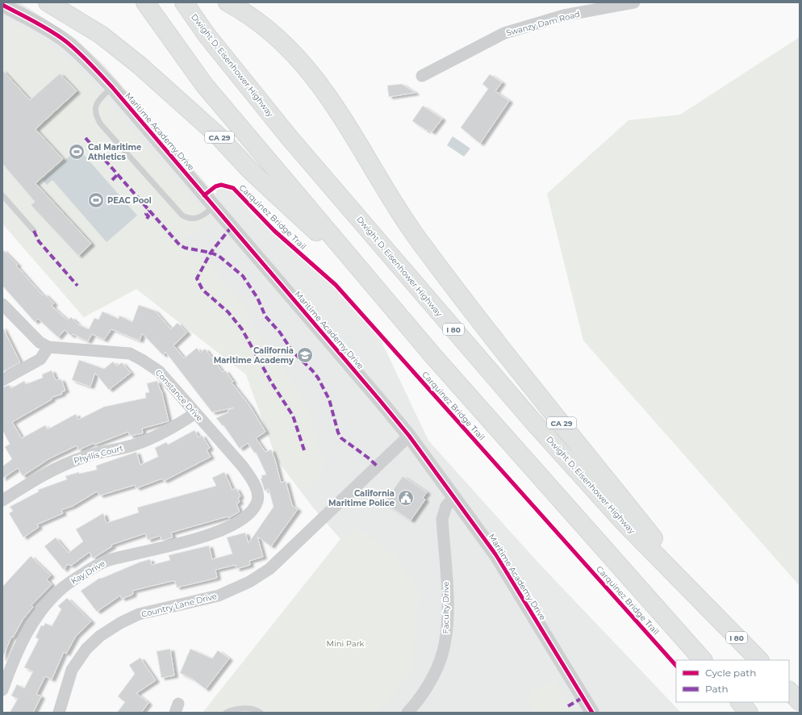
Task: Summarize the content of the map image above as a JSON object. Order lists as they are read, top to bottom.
{
  "streets": {
    "highway": ["Dwight D. Eisenhower Highway", "CA 29", "I 80"],
    "street": [
      "Swanzy Dam Road",
      "Maritime Academy Drive",
      "Constance Drive",
      "Phyllis Court",
      "Kay Drive",
      "Country Lane Drive",
      "Faculty Drive"
    ],
    "cycle path": ["Carquinez Bridge Trail"]
  },
  "crossings": [
    ["Dwight D. Eisenhower Highway", "CA 29"],
    ["Maritime Academy Drive", "Country Lane Drive"],
    ["Maritime Academy Drive", "Faculty Drive"],
    ["Constance Drive", "Phyllis Court"],
    ["Constance Drive", "Kay Drive"]
  ],
  "parks": ["Mini Park"],
  "places": {
    "sports": ["Cal Maritime Athletics", "PEAC Pool"],
    "school or university": ["California Maritime Academy"],
    "public building": ["California Maritime Police"]
  },
  "legend": ["Cycle path", "Path"]
}
